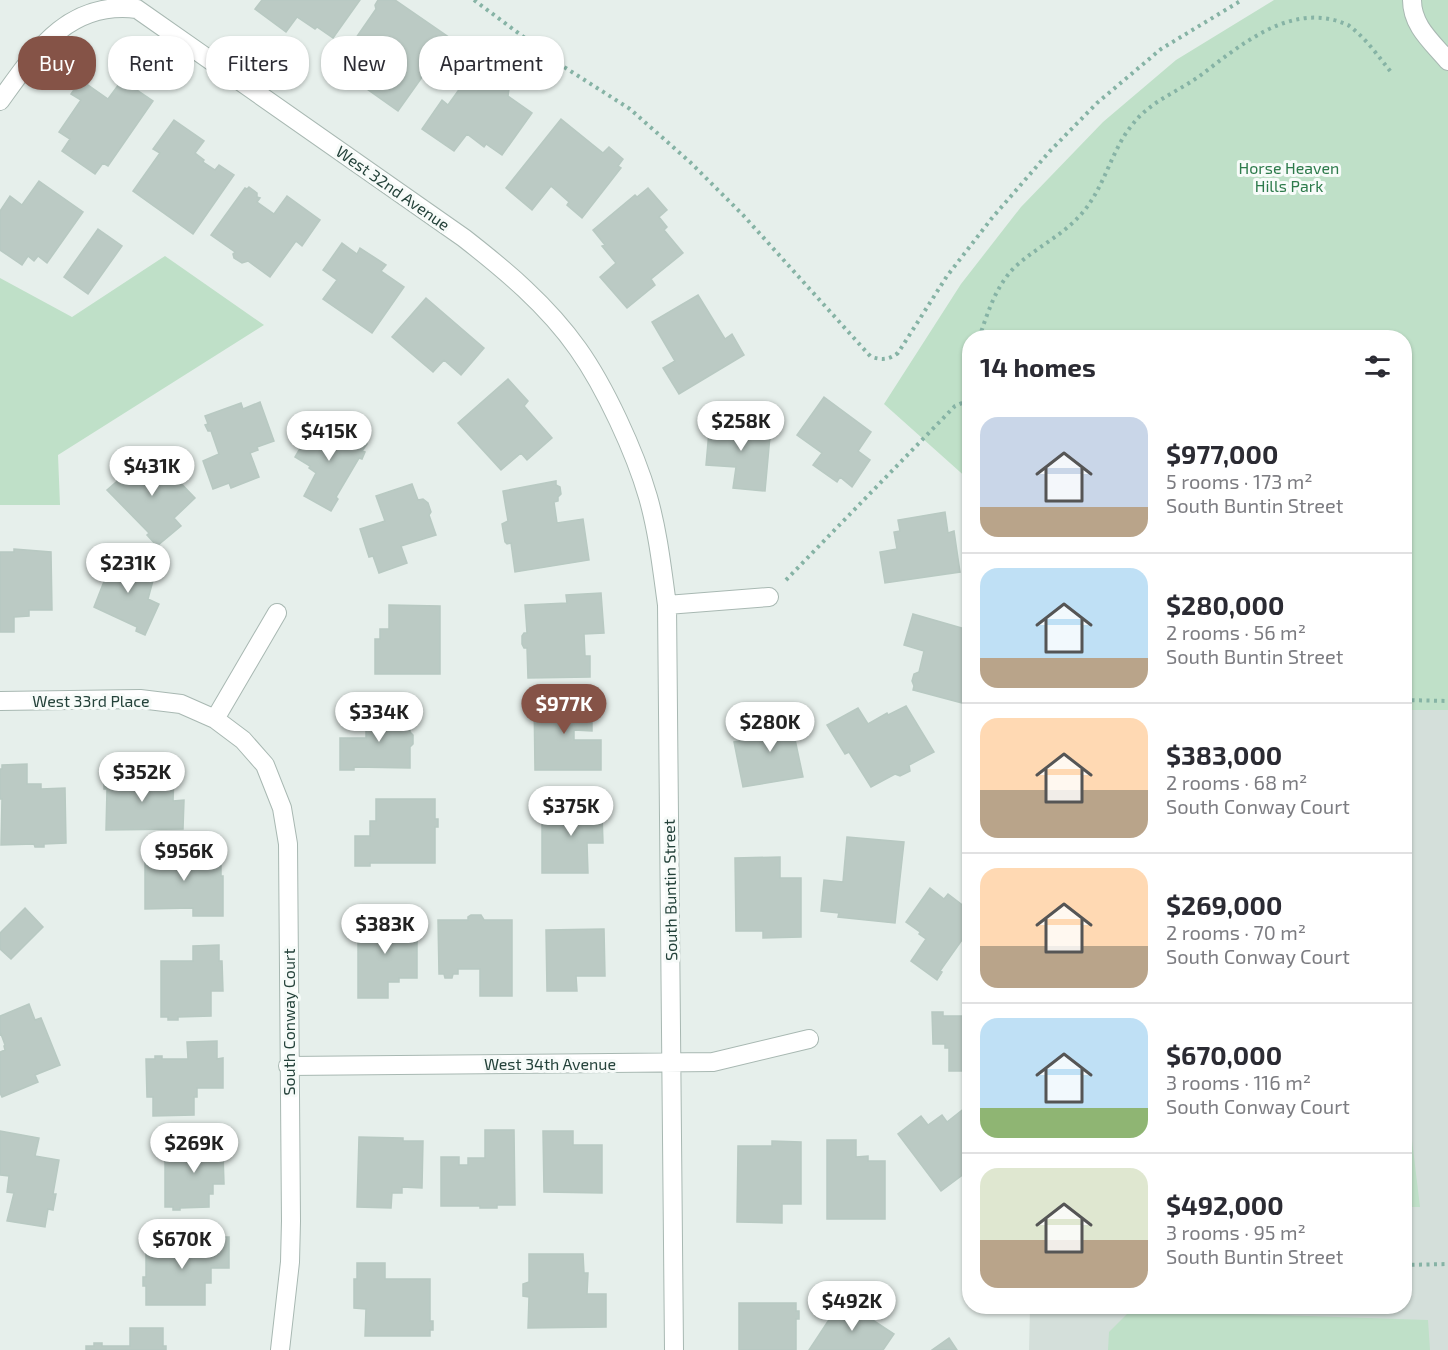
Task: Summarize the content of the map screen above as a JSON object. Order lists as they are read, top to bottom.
{
  "streets": {
    "street": [
      "West 32nd Avenue",
      "West 33rd Place",
      "South Buntin Street",
      "South Conway Court",
      "West 34th Avenue"
    ]
  },
  "crossings": [
    ["West 32nd Avenue", "South Buntin Street"],
    ["West 33rd Place", "South Conway Court"],
    ["South Buntin Street", "West 34th Avenue"],
    ["South Conway Court", "West 34th Avenue"]
  ],
  "parks": ["Horse Heaven Hills Park"],
  "page": {
    "chip": [
      "Buy",
      "Rent",
      "Filters",
      "New",
      "Apartment"
    ],
    "heading": "14 homes",
    "price": [
      "$258K",
      "$415K",
      "$431K",
      "$231K",
      "$977K",
      "$334K",
      "$280K",
      "$352K",
      "$375K",
      "$956K",
      "$383K",
      "$269K",
      "$670K",
      "$492K"
    ],
    "list": [
      {
        "name": "$977,000",
        "note": "5 rooms · 173 m² · South Buntin Street"
      },
      {
        "name": "$280,000",
        "note": "2 rooms · 56 m² · South Buntin Street"
      },
      {
        "name": "$383,000",
        "note": "2 rooms · 68 m² · South Conway Court"
      },
      {
        "name": "$269,000",
        "note": "2 rooms · 70 m² · South Conway Court"
      },
      {
        "name": "$670,000",
        "note": "3 rooms · 116 m² · South Conway Court"
      },
      {
        "name": "$492,000",
        "note": "3 rooms · 95 m² · South Buntin Street"
      }
    ]
  }
}
